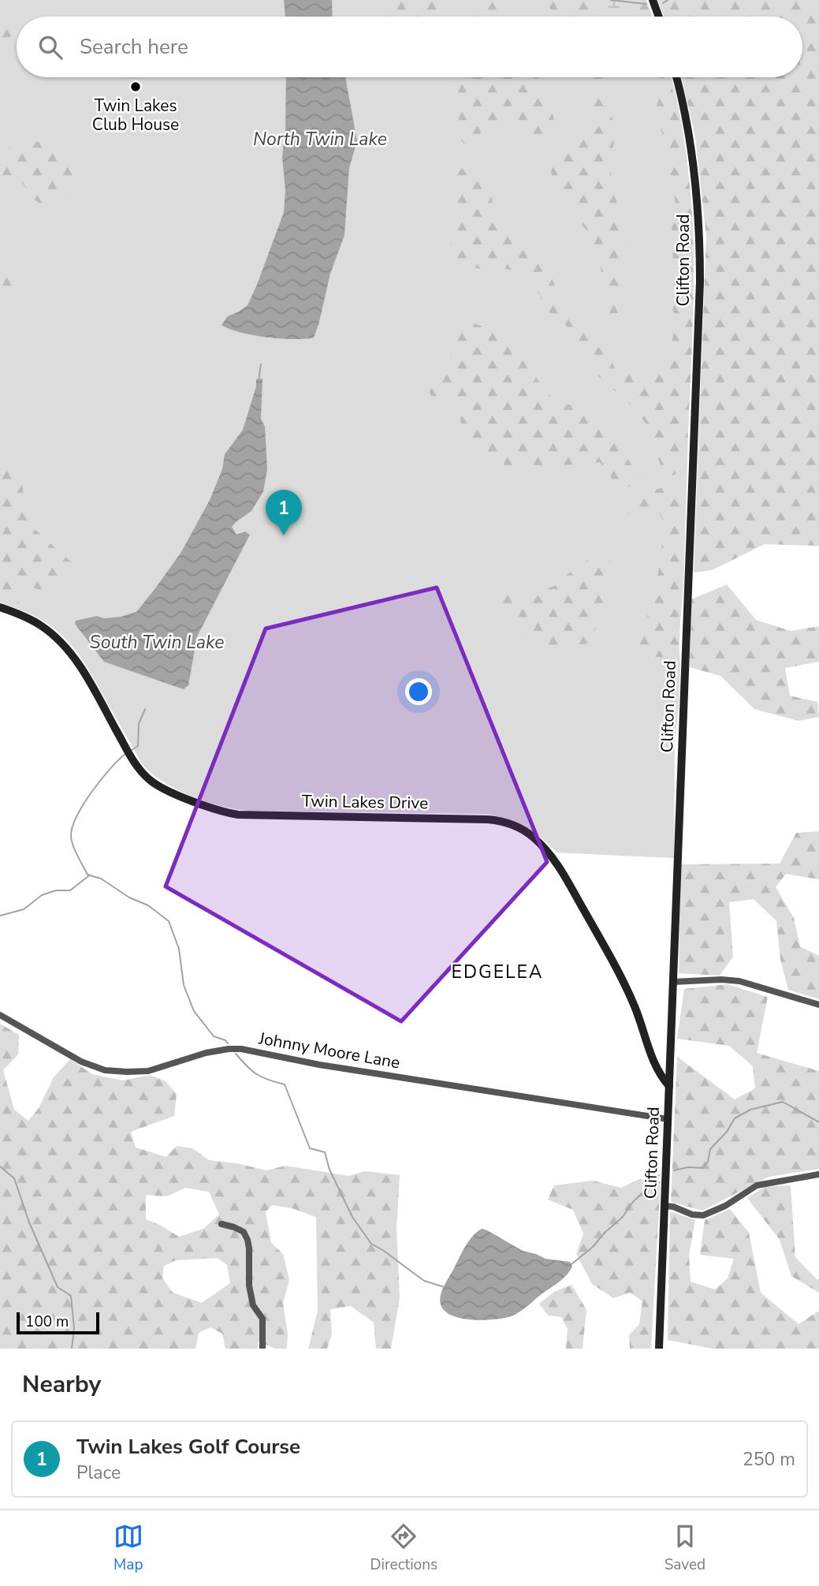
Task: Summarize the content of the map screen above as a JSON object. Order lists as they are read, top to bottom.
{
  "streets": {
    "main road": ["Clifton Road", "Twin Lakes Drive"],
    "street": ["Johnny Moore Lane"]
  },
  "crossings": [
    ["Clifton Road", "Twin Lakes Drive"],
    ["Clifton Road", "Johnny Moore Lane"]
  ],
  "districts": ["EDGELEA"],
  "water": ["North Twin Lake", "South Twin Lake"],
  "places": ["Twin Lakes Club House"],
  "scale_bar": "100 m",
  "page": {
    "search": "Search here",
    "pins": "1",
    "scale": "100 m",
    "heading": "Nearby",
    "list": [
      {
        "mark": "1",
        "name": "Twin Lakes Golf Course",
        "note": "Place",
        "value": "250 m"
      }
    ],
    "nav": ["Map", "Directions", "Saved"]
  }
}
